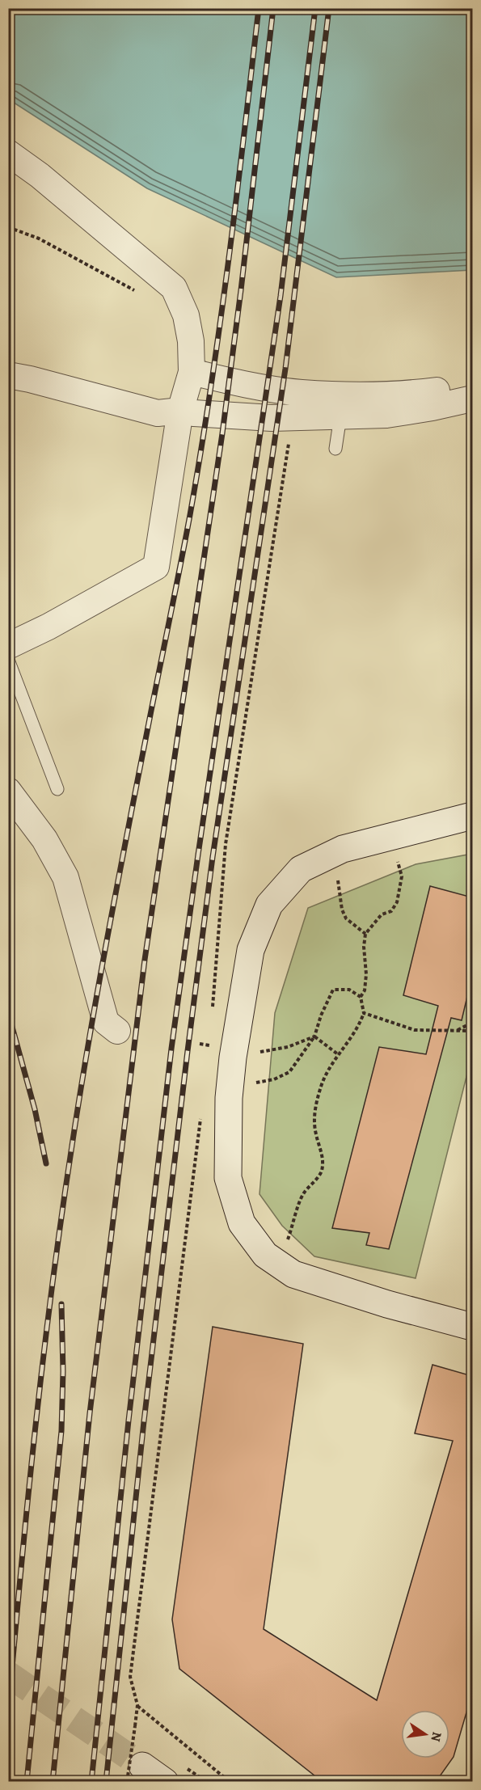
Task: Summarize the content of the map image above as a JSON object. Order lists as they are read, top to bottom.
{
  "north": "right"
}
